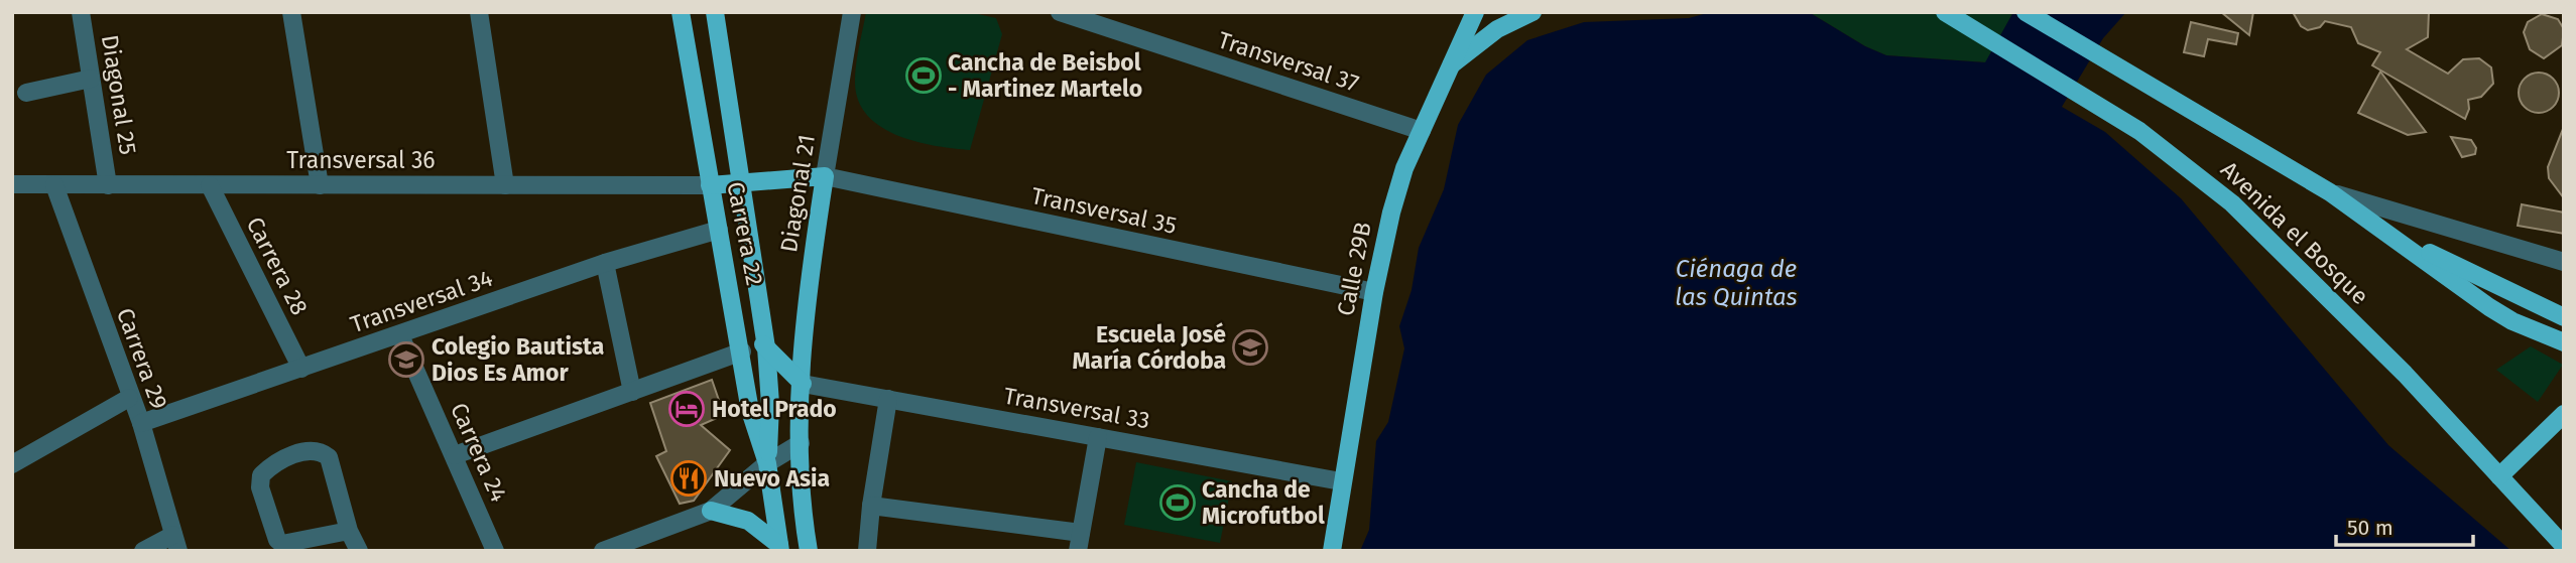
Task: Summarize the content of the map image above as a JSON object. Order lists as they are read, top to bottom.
{
  "streets": {
    "main road": [
      "Diagonal 21",
      "Avenida el Bosque",
      "Carrera 22",
      "Calle 29B"
    ],
    "street": [
      "Transversal 37",
      "Diagonal 25",
      "Transversal 36",
      "Transversal 35",
      "Carrera 28",
      "Transversal 34",
      "Carrera 29",
      "Transversal 33",
      "Carrera 24"
    ]
  },
  "crossings": [
    ["Transversal 37", "Calle 29B"],
    ["Diagonal 25", "Transversal 36"],
    ["Transversal 36", "Carrera 22"],
    ["Transversal 36", "Carrera 28"],
    ["Transversal 36", "Carrera 29"],
    ["Diagonal 21", "Transversal 35"],
    ["Diagonal 21", "Transversal 33"],
    ["Transversal 35", "Calle 29B"],
    ["Carrera 22", "Transversal 34"],
    ["Carrera 28", "Transversal 34"],
    ["Calle 29B", "Transversal 33"],
    ["Transversal 34", "Carrera 29"],
    ["Transversal 34", "Carrera 24"]
  ],
  "water": ["Ciénaga de las Quintas"],
  "places": {
    "sports": ["Cancha de Beisbol - Martinez Martelo", "Cancha de Microfutbol"],
    "school or university": ["Escuela José María Córdoba", "Colegio Bautista Dios Es Amor"],
    "hotel": ["Hotel Prado"],
    "restaurant": ["Nuevo Asia"]
  },
  "scale_bar": "50 m"
}
